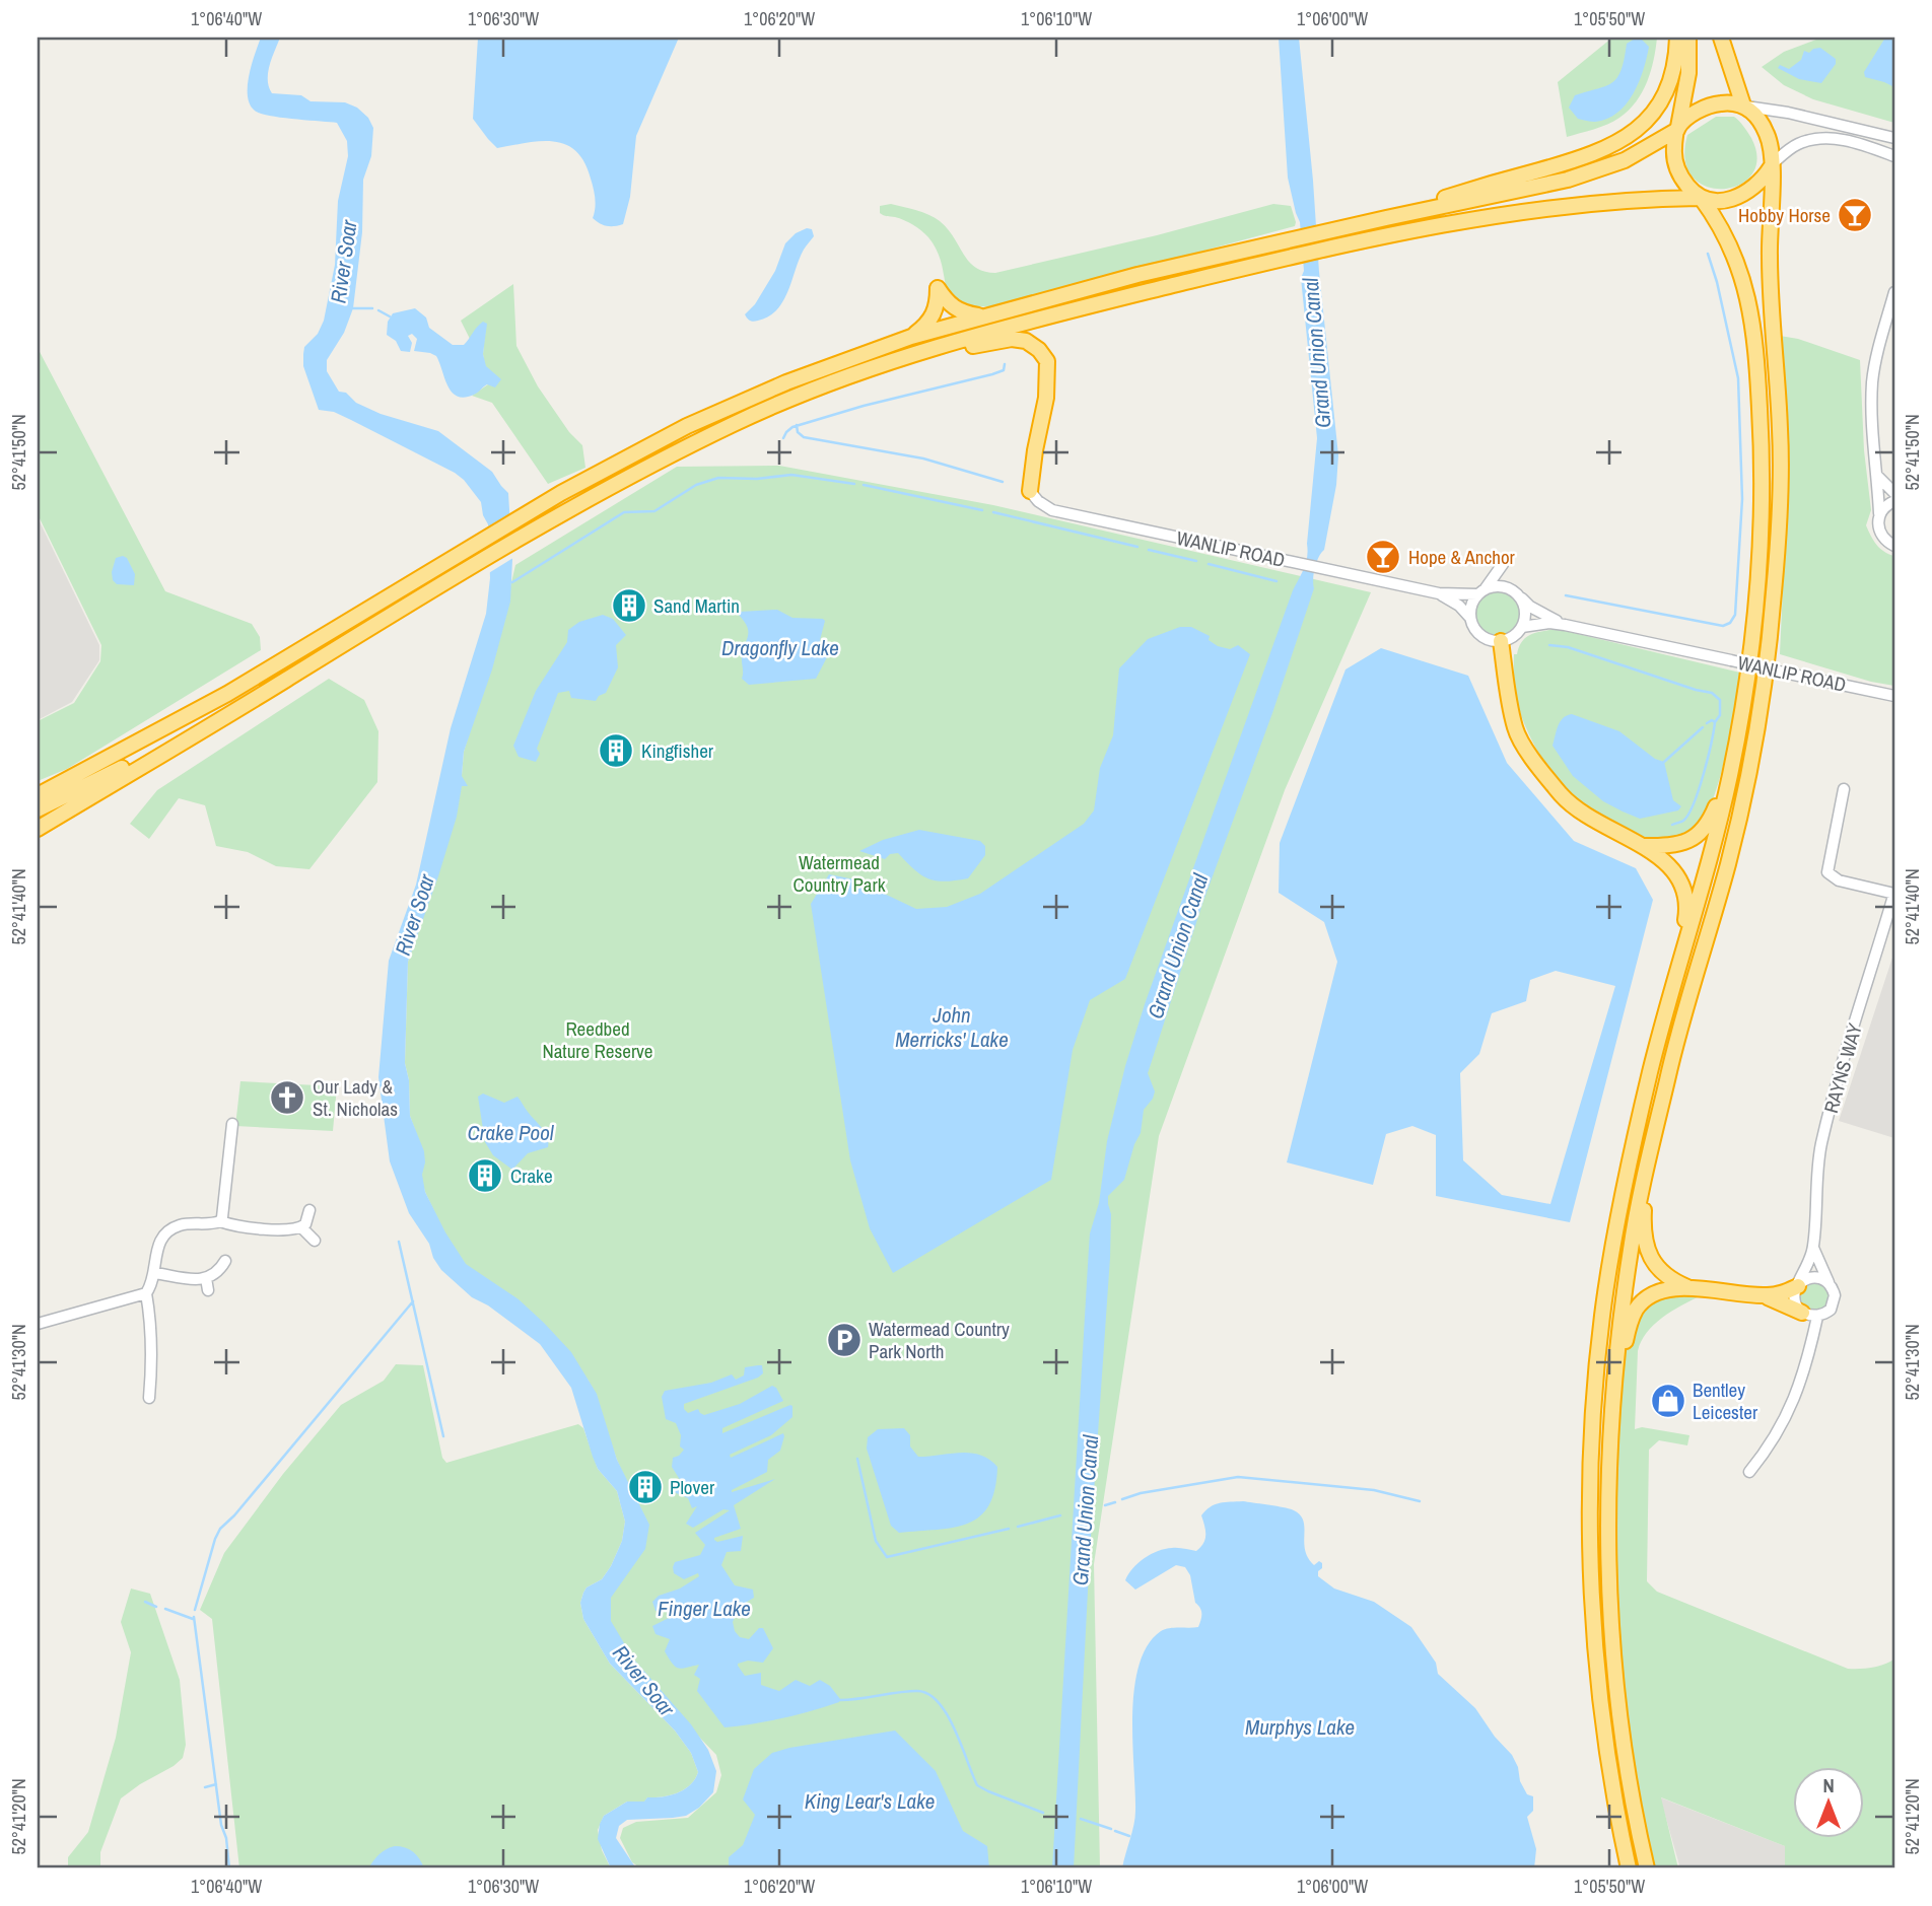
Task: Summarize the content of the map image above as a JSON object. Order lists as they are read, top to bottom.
{
  "streets": {
    "street": ["WANLIP ROAD", "RAYNS WAY"]
  },
  "water": [
    "River Soar",
    "Grand Union Canal",
    "Dragonfly Lake",
    "John Merricks' Lake",
    "Crake Pool",
    "Finger Lake",
    "Murphys Lake",
    "King Lear's Lake"
  ],
  "parks": ["Watermead Country Park", "Reedbed Nature Reserve"],
  "places": {
    "bar": ["Hobby Horse", "Hope & Anchor"],
    "building": [
      "Sand Martin",
      "Kingfisher",
      "Crake",
      "Plover"
    ],
    "church": ["Our Lady & St. Nicholas"],
    "parking": ["Watermead Country Park North"],
    "shop": ["Bentley Leicester"]
  },
  "north": "top",
  "coordinates": [
    "1°06'40\"W",
    "1°06'30\"W",
    "1°06'20\"W",
    "1°06'10\"W",
    "1°06'00\"W",
    "1°05'50\"W",
    "52°41'50\"N",
    "52°41'40\"N",
    "52°41'30\"N",
    "52°41'20\"N"
  ]
}
